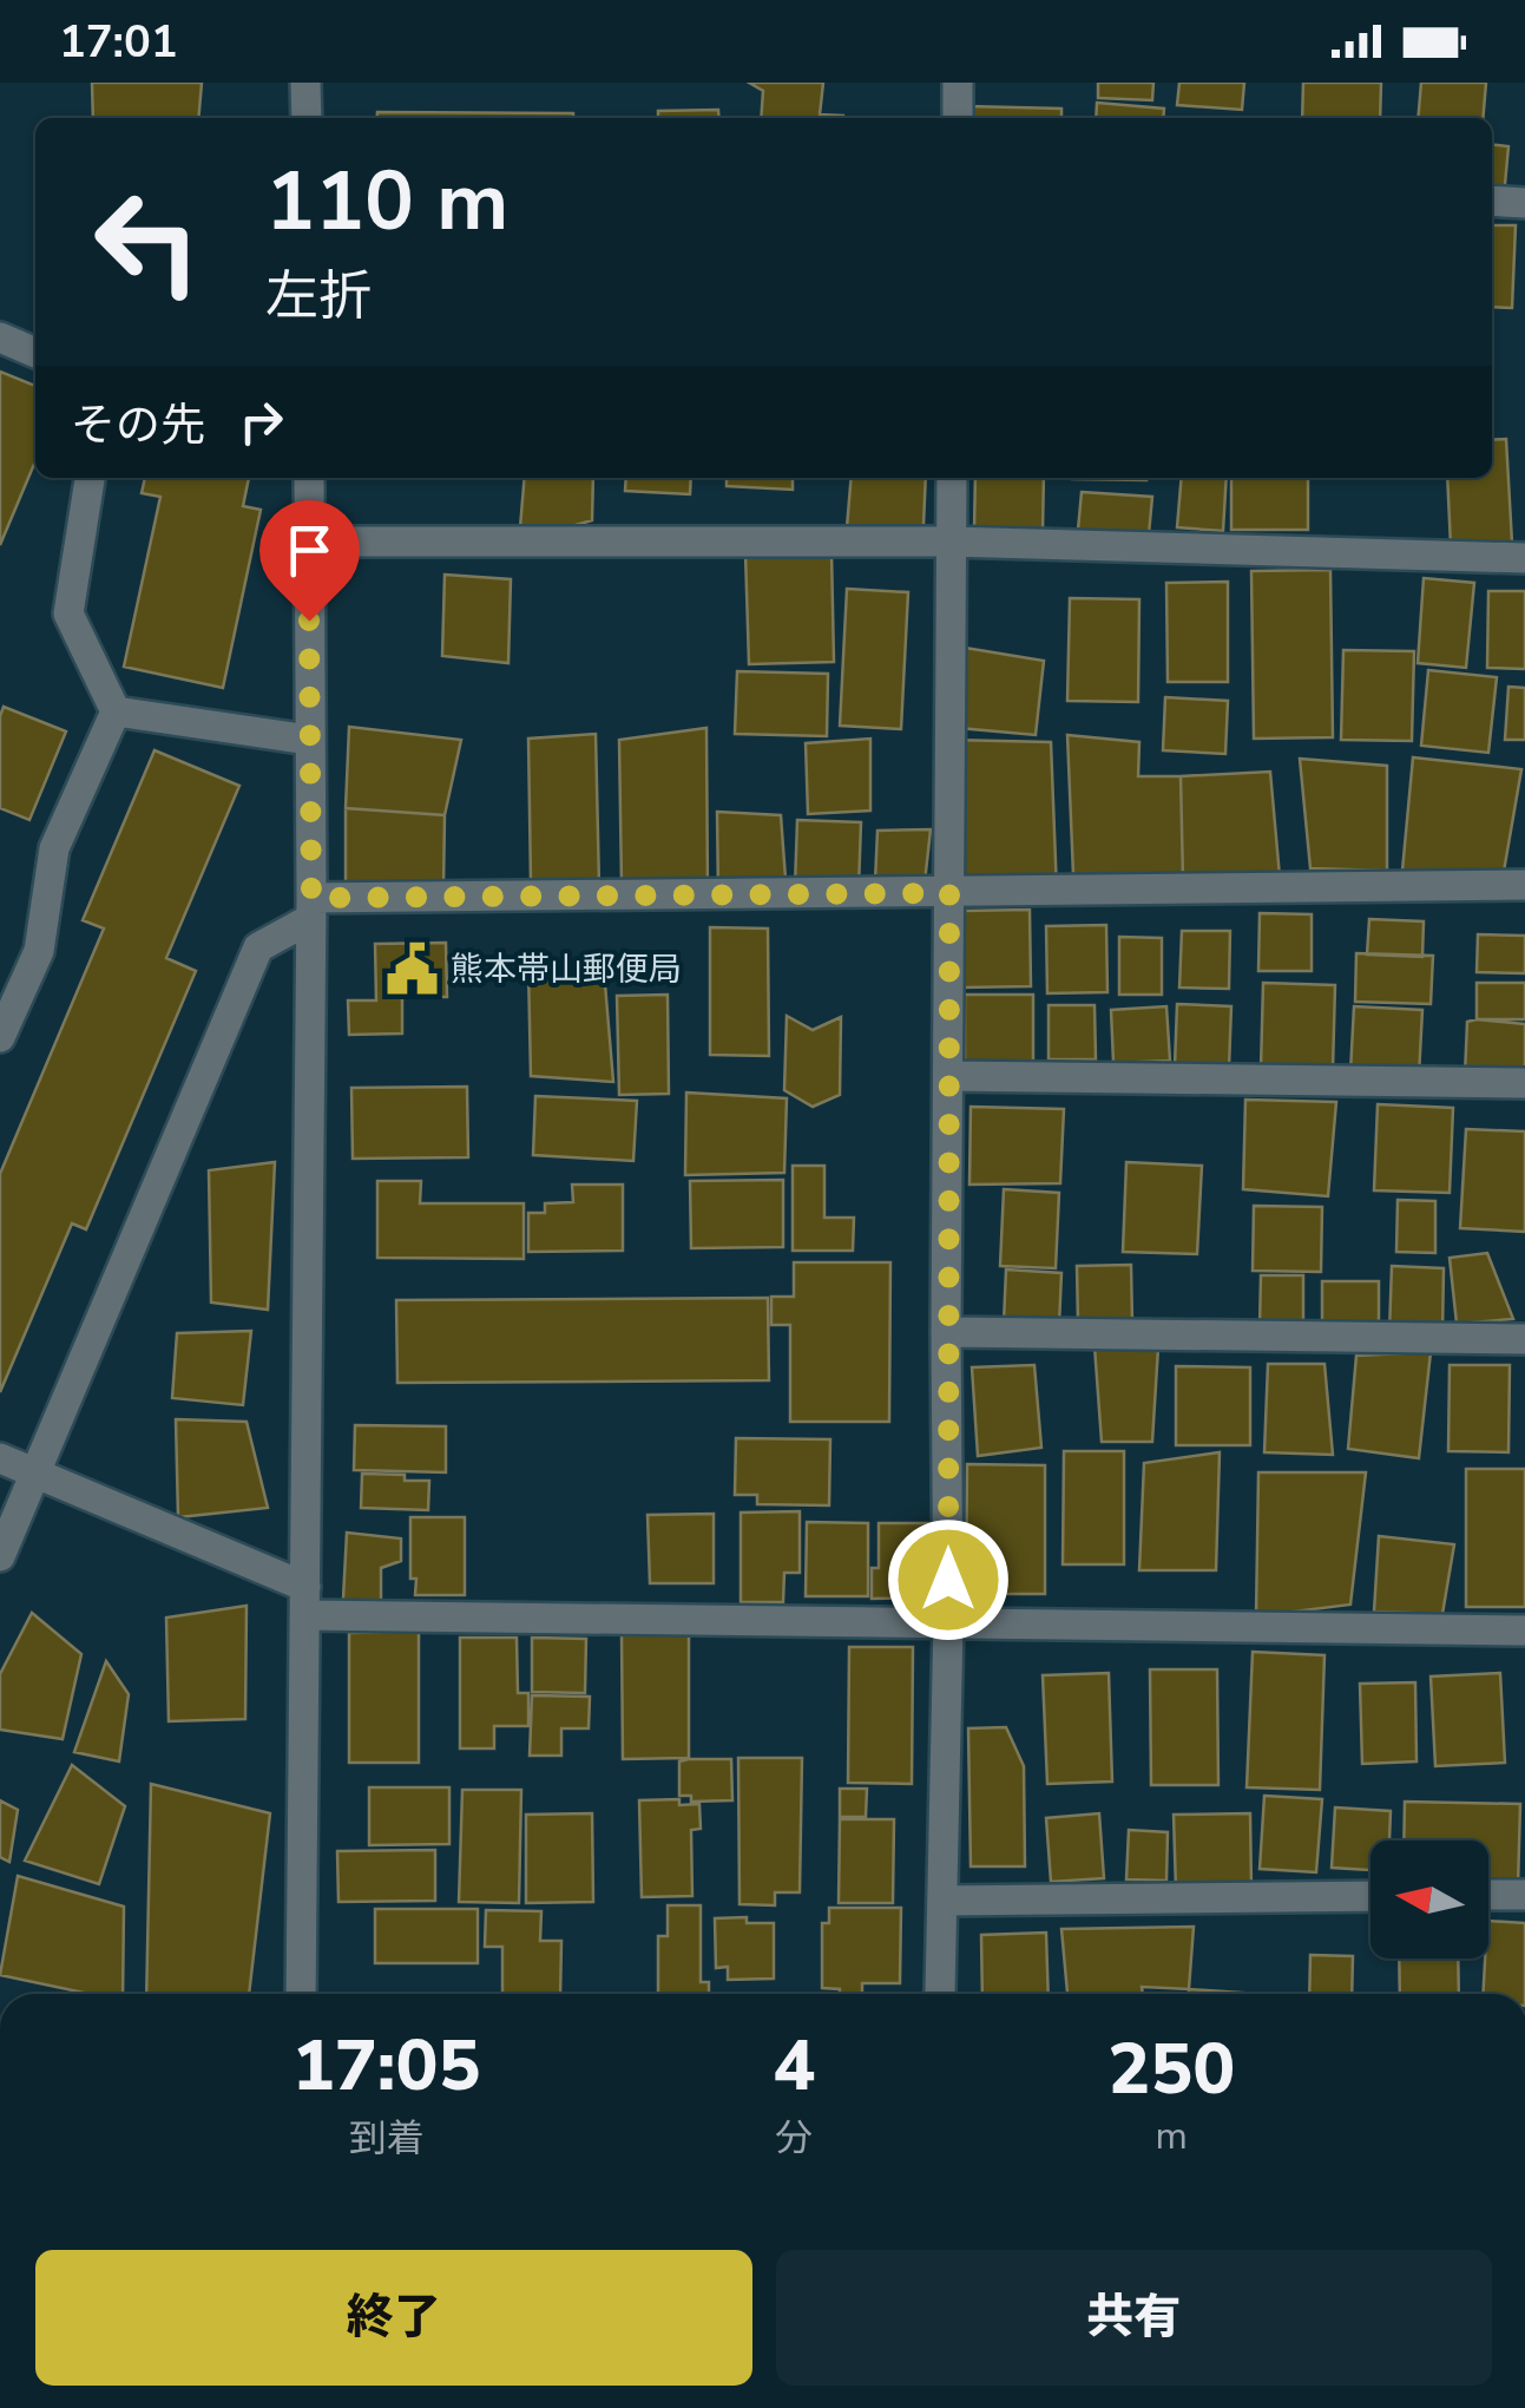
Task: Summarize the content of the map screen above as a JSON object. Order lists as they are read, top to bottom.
{
  "places": {
    "public building": ["熊本帯山郵便局"]
  },
  "north": "left",
  "page": {
    "status": "17:01",
    "turn": ["110 m", "左折"],
    "then": "その先",
    "eta": [
      "17:05",
      "到着",
      "4",
      "分",
      "250",
      "m"
    ],
    "buttons": ["終了", "共有"]
  }
}
